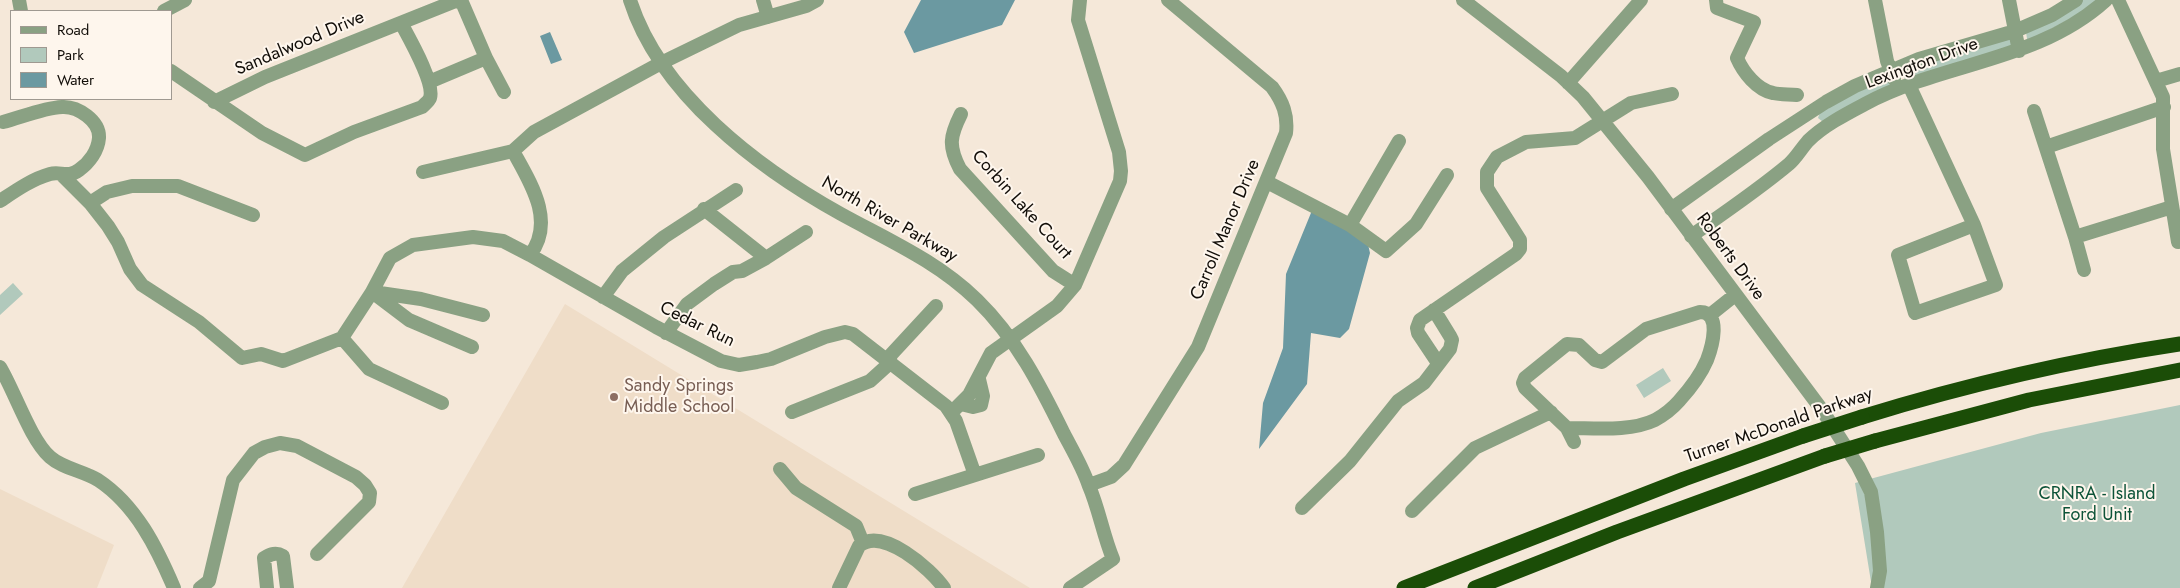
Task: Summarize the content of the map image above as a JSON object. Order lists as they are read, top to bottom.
{
  "streets": {
    "highway": ["Turner McDonald Parkway"],
    "street": [
      "Sandalwood Drive",
      "Lexington Drive",
      "Corbin Lake Court",
      "North River Parkway",
      "Carroll Manor Drive",
      "Roberts Drive",
      "Cedar Run"
    ]
  },
  "crossings": [
    ["Lexington Drive", "Roberts Drive"],
    ["North River Parkway", "Carroll Manor Drive"]
  ],
  "parks": ["CRNRA - Island Ford Unit"],
  "places": ["Sandy Springs Middle School"],
  "legend": ["Road", "Park", "Water"]
}
